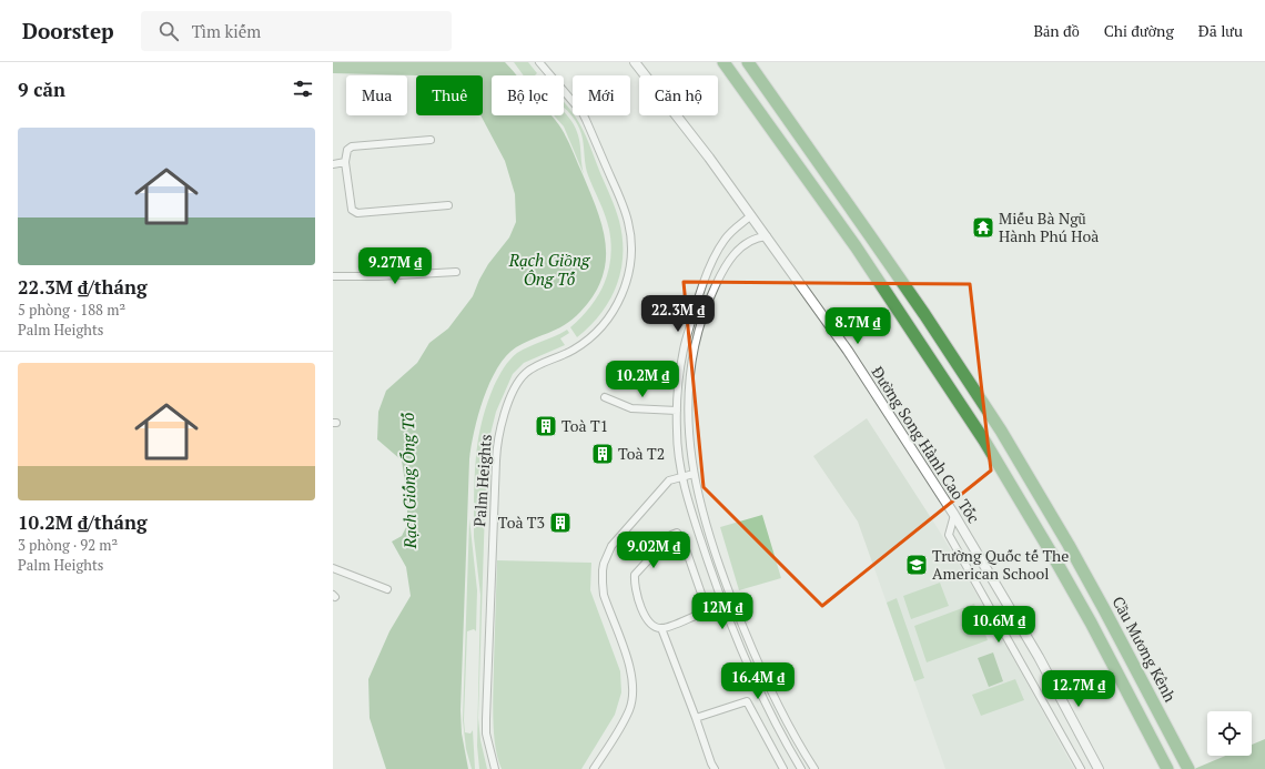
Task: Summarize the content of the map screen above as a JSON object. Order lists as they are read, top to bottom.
{
  "streets": {
    "highway": ["Cầu Mương Kênh"],
    "main road": ["Đường Song Hành Cao Tốc"],
    "street": ["Palm Heights"]
  },
  "water": ["Rạch Giồng Ông Tố", "Rạch Giống Ống Tố"],
  "places": {
    "temple": ["Miếu Bà Ngũ Hành Phú Hoà"],
    "building": ["Toà T1", "Toà T2", "Toà T3"],
    "school or university": ["Trường Quốc tế The American School"]
  },
  "page": {
    "header": "Doorstep",
    "search": "Tìm kiếm",
    "nav": ["Bản đồ", "Chỉ đường", "Đã lưu"],
    "heading": "9 căn",
    "chip": [
      "Mua",
      "Thuê",
      "Bộ lọc",
      "Mới",
      "Căn hộ"
    ],
    "list": [
      {
        "name": "22.3M ₫/tháng",
        "note": "5 phòng · 188 m² · Palm Heights"
      },
      {
        "name": "10.2M ₫/tháng",
        "note": "3 phòng · 92 m² · Palm Heights"
      }
    ],
    "price": [
      "9.27M ₫",
      "22.3M ₫",
      "8.7M ₫",
      "10.2M ₫",
      "9.02M ₫",
      "12M ₫",
      "10.6M ₫",
      "16.4M ₫",
      "12.7M ₫"
    ]
  }
}
